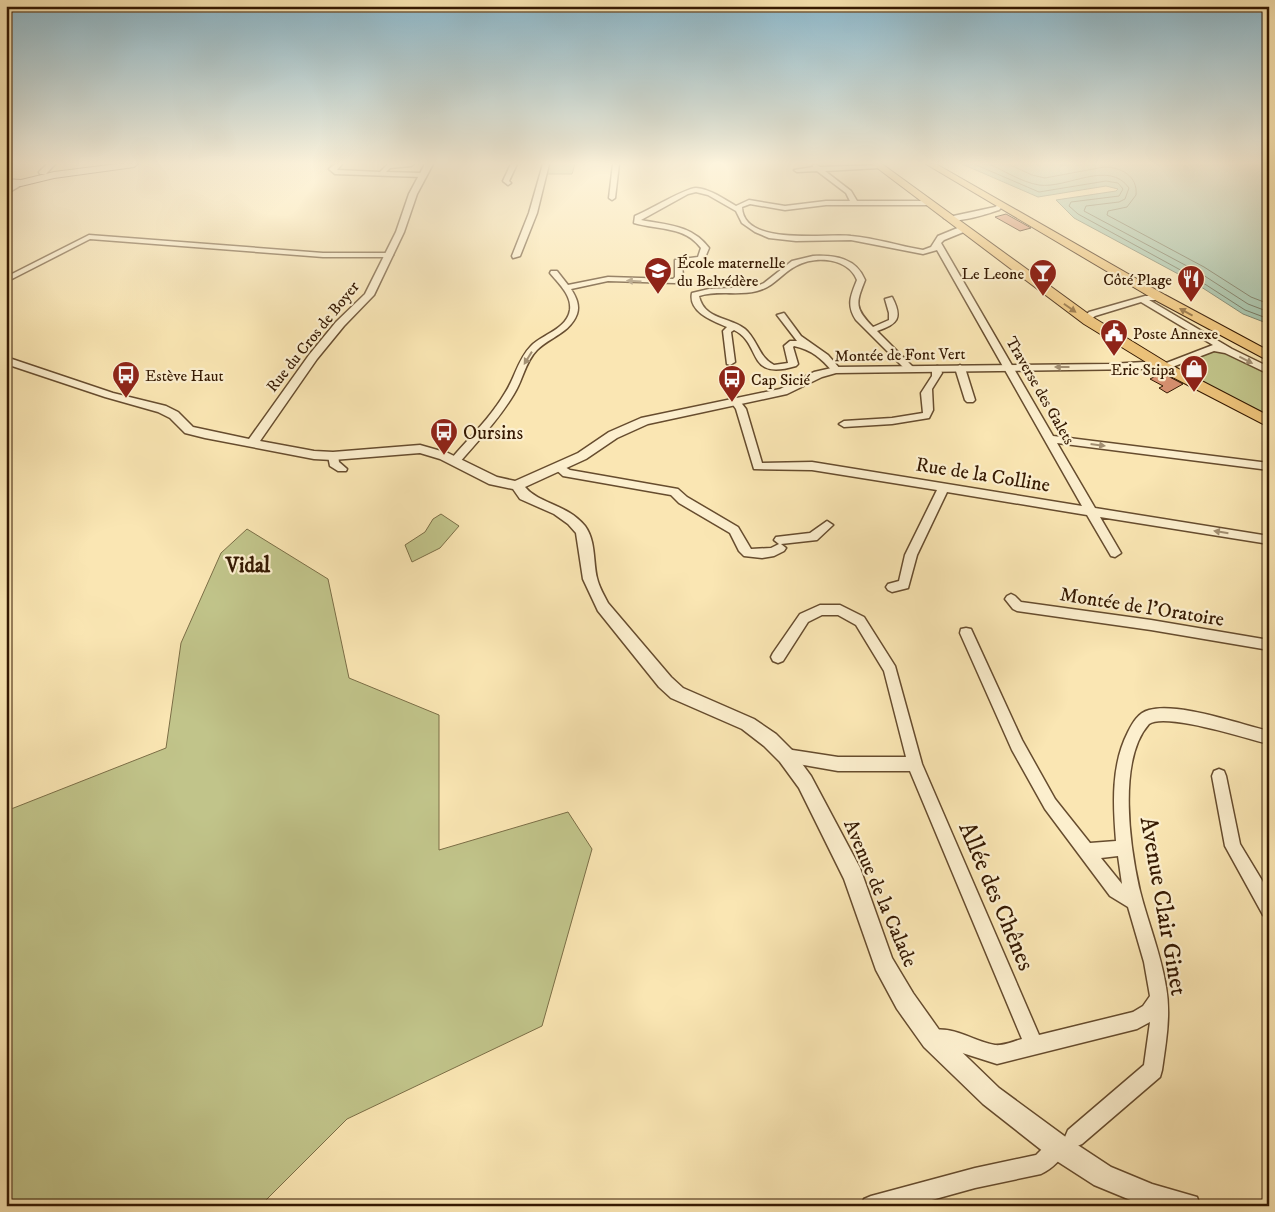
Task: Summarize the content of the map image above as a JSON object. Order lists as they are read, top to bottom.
{
  "streets": {
    "street": [
      "Rue du Cros de Boyer",
      "Montée de Font Vert",
      "Traverse des Galets",
      "Rue de la Colline",
      "Montée de l'Oratoire",
      "Avenue de la Calade",
      "Allée des Chênes",
      "Avenue Clair Ginet"
    ]
  },
  "crossings": [
    ["Rue du Cros de Boyer", "Avenue de la Calade"],
    ["Montée de Font Vert", "Traverse des Galets"],
    ["Montée de Font Vert", "Rue de la Colline"],
    ["Montée de Font Vert", "Avenue de la Calade"],
    ["Traverse des Galets", "Rue de la Colline"],
    ["Avenue de la Calade", "Avenue Clair Ginet"]
  ],
  "districts": ["Vidal"],
  "places": {
    "school or university": ["École maternelle du Belvédère"],
    "bar": ["Le Leone"],
    "restaurant": ["Côté Plage"],
    "public building": ["Poste Annexe"],
    "shop": ["Eric Stipa"],
    "bus stop": ["Estève Haut", "Cap Sicié", "Oursins"]
  }
}
